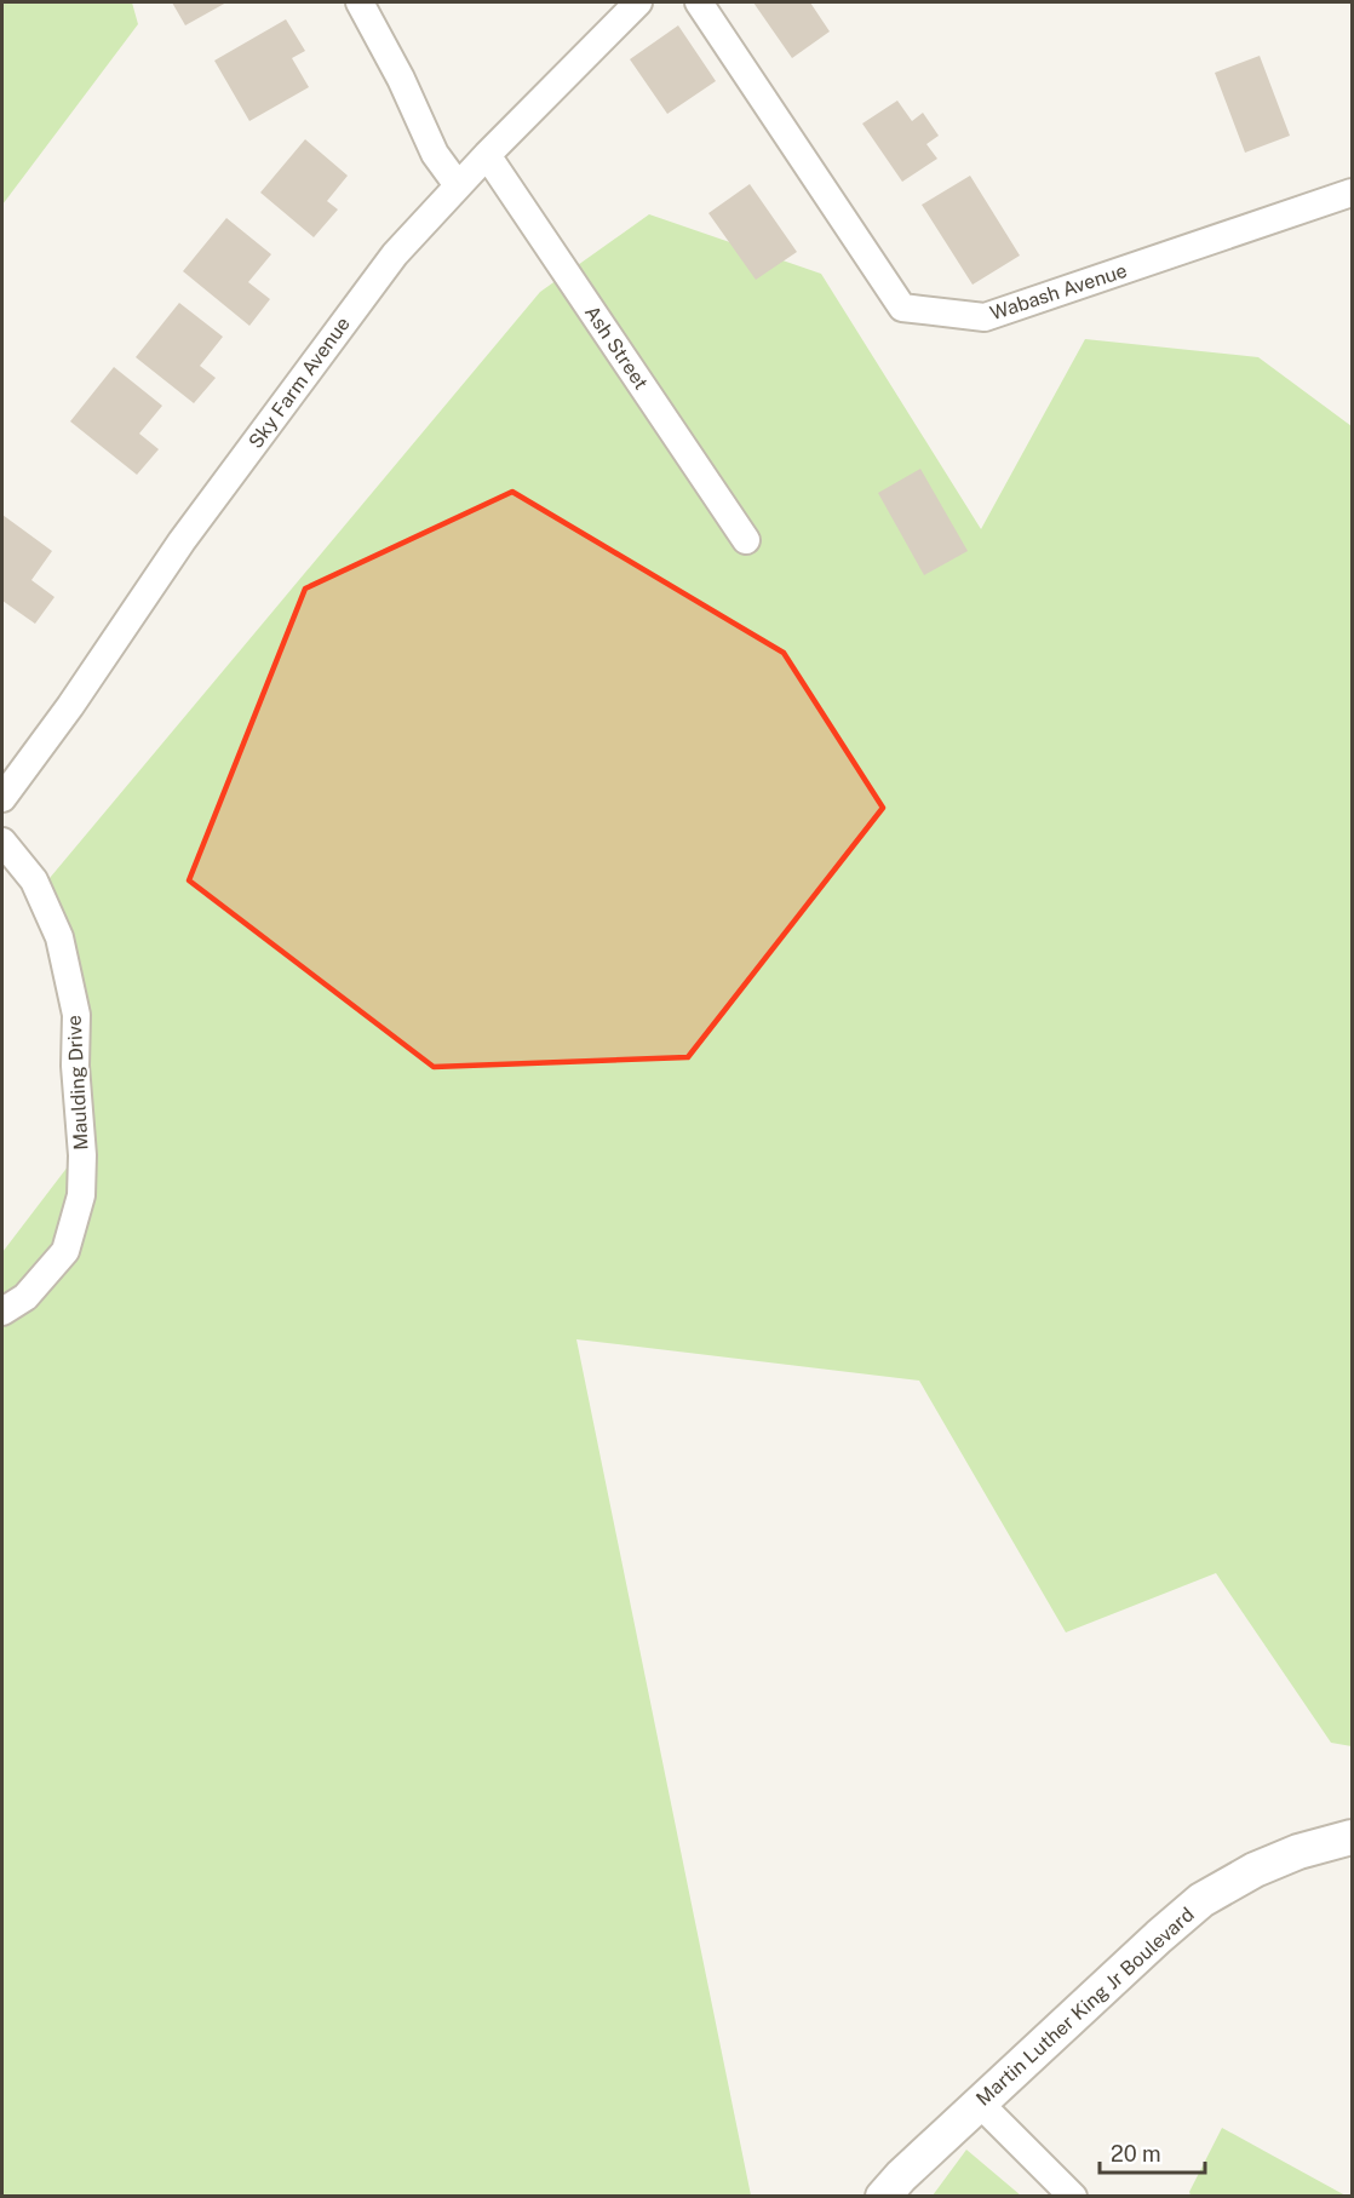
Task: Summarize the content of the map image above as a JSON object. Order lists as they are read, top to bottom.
{
  "streets": {
    "street": [
      "Wabash Avenue",
      "Ash Street",
      "Sky Farm Avenue",
      "Maulding Drive",
      "Martin Luther King Jr Boulevard"
    ]
  },
  "crossings": [
    ["Ash Street", "Sky Farm Avenue"]
  ],
  "scale_bar": "20 m"
}
